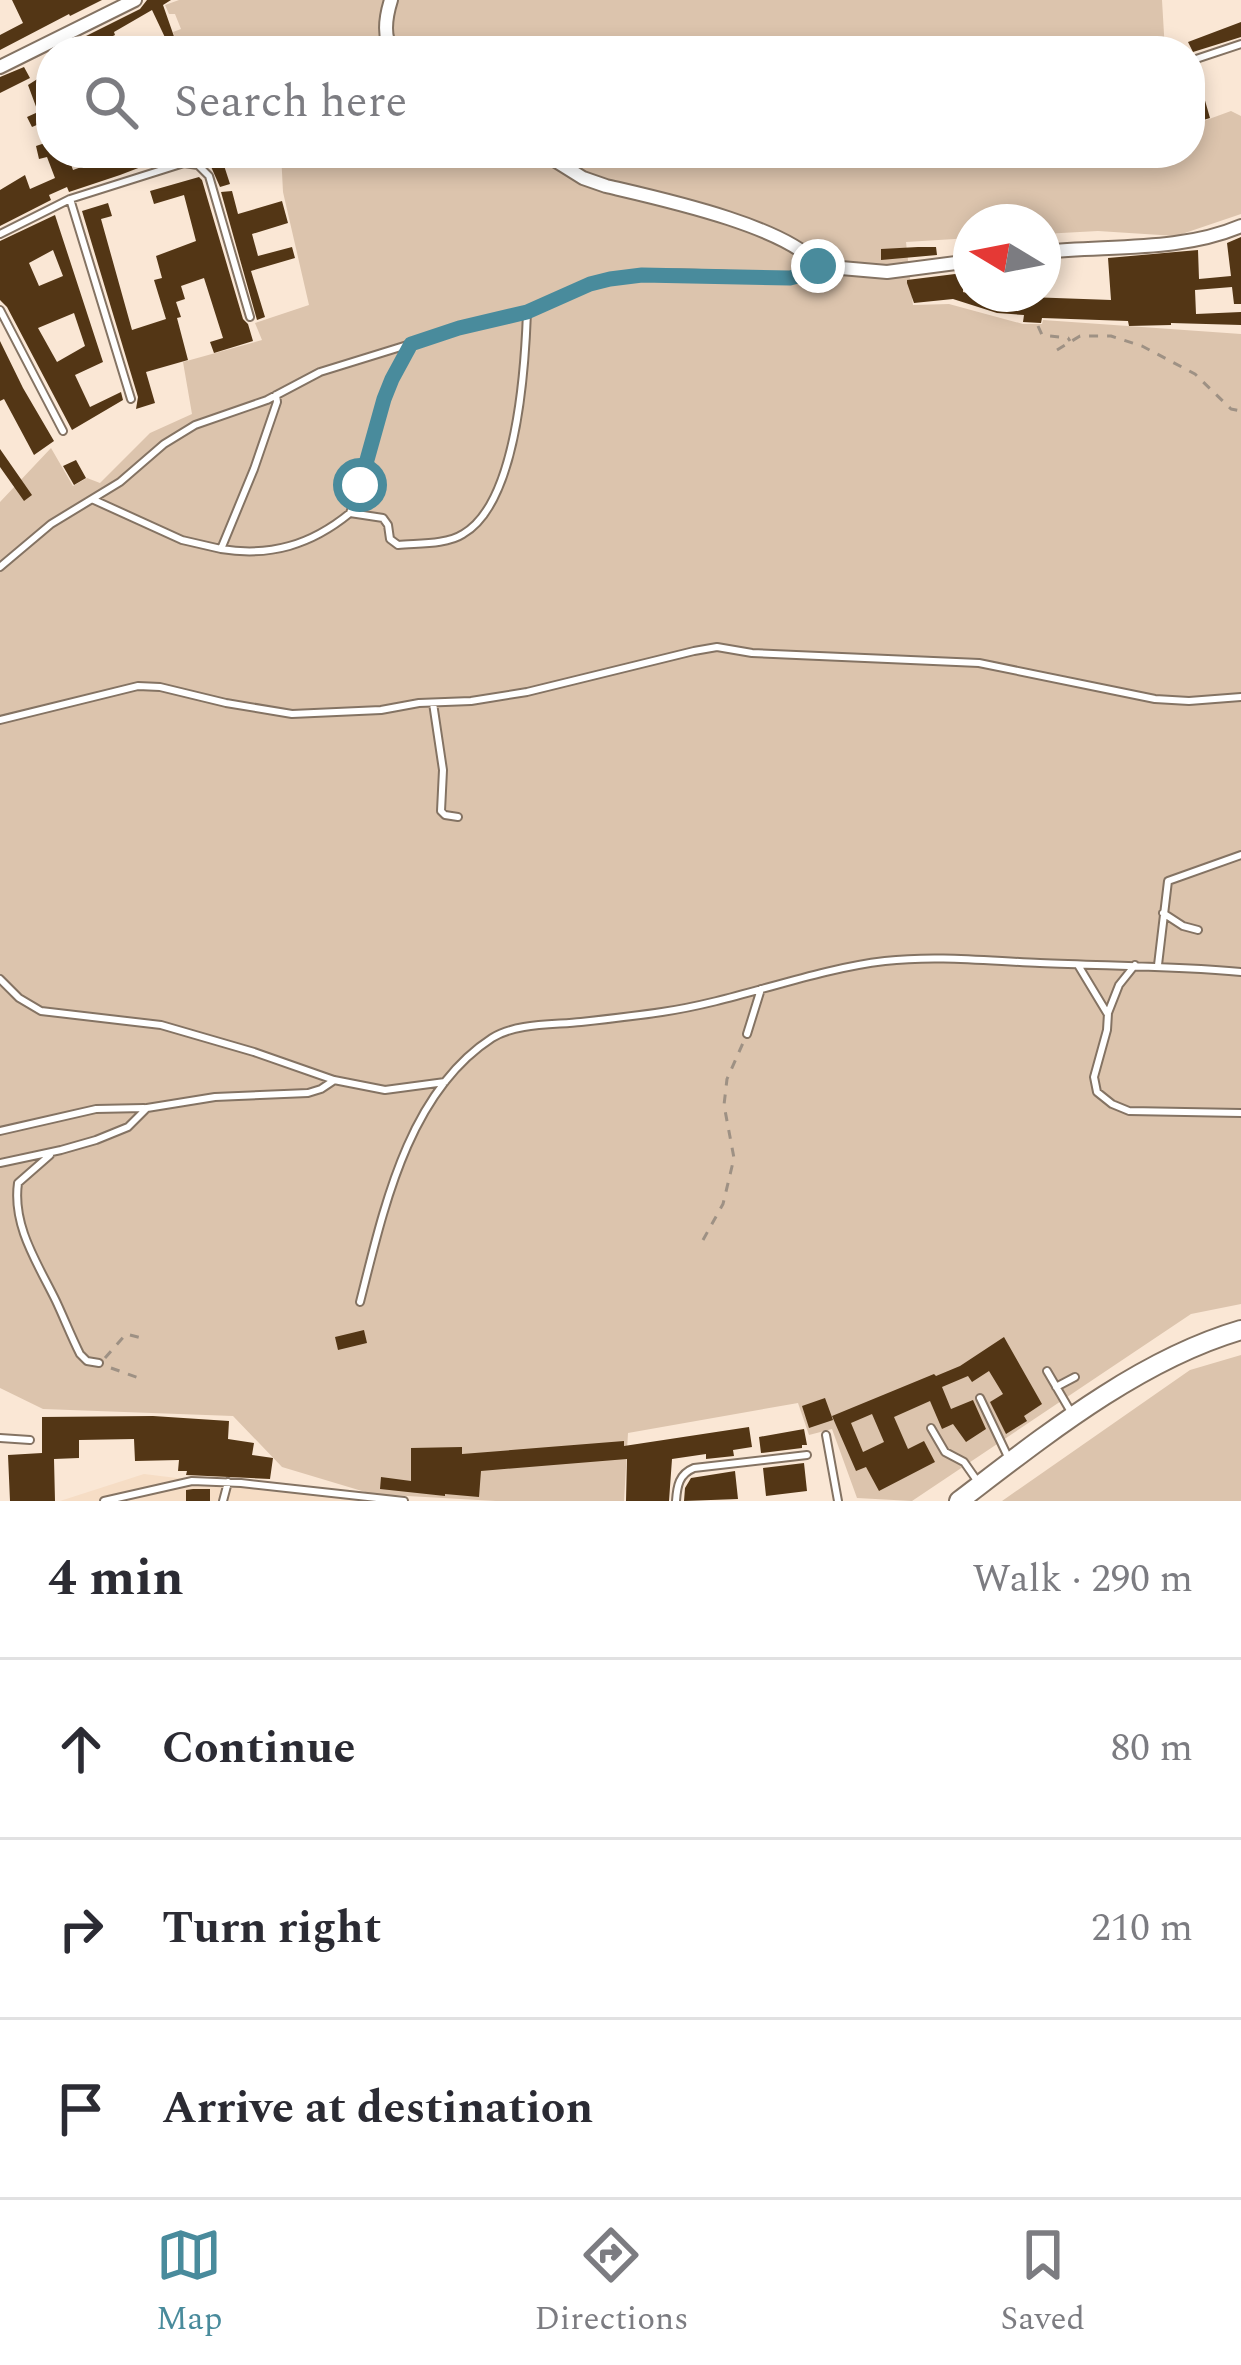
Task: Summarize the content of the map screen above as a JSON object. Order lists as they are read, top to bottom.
{
  "north": "left",
  "page": {
    "search": "Search here",
    "heading": ["4 min", "Walk · 290 m"],
    "list": [
      ["Continue", "80 m"],
      ["Turn right", "210 m"],
      "Arrive at destination"
    ],
    "nav": ["Map", "Directions", "Saved"]
  }
}
